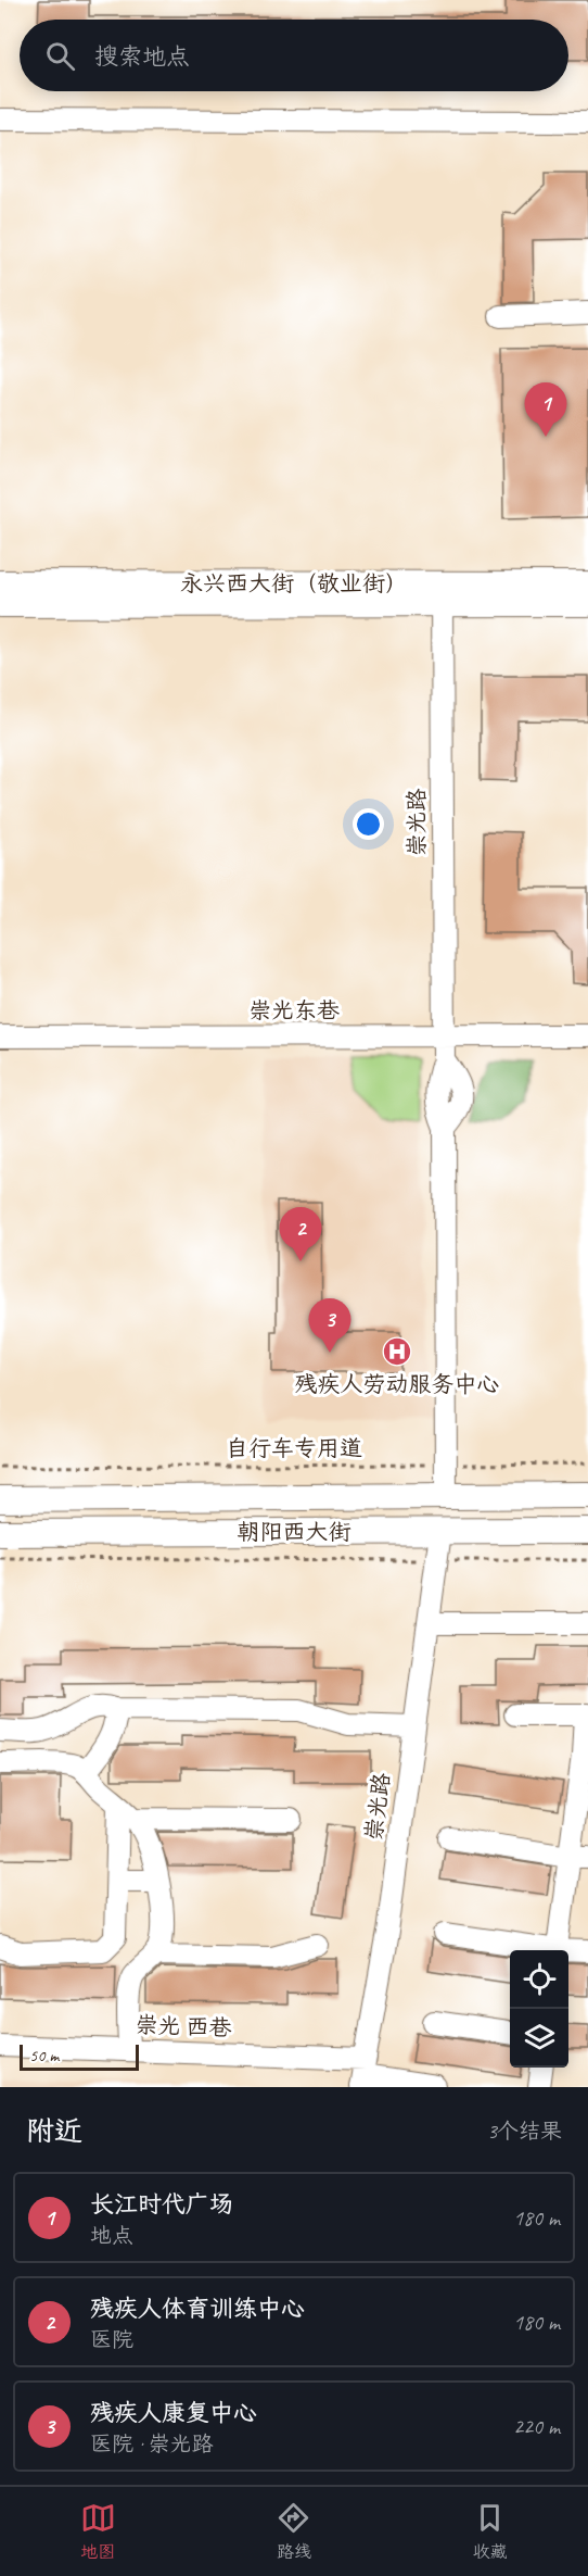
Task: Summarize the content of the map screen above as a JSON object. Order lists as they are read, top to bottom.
{
  "streets": {
    "main road": ["永兴西大街（敬业街）", "朝阳西大街"],
    "street": ["崇光路", "崇光东巷", "崇光 西巷"],
    "path": ["自行车专用道"]
  },
  "crossings": [
    ["永兴西大街（敬业街）", "崇光路"],
    ["崇光路", "崇光东巷"],
    ["崇光路", "自行车专用道"],
    ["崇光路", "朝阳西大街"],
    ["崇光路", "崇光 西巷"]
  ],
  "places": {
    "hospital": ["残疾人劳动服务中心"]
  },
  "scale_bar": "50 m",
  "page": {
    "search": "搜索地点",
    "pins": ["1", "2", "3"],
    "scale": "50 m",
    "heading": ["附近", "3个结果"],
    "list": [
      {
        "mark": "1",
        "name": "长江时代广场",
        "note": "地点",
        "value": "180 m"
      },
      {
        "mark": "2",
        "name": "残疾人体育训练中心",
        "note": "医院",
        "value": "180 m"
      },
      {
        "mark": "3",
        "name": "残疾人康复中心",
        "note": "医院 · 崇光路",
        "value": "220 m"
      }
    ],
    "nav": ["地图", "路线", "收藏"]
  }
}
